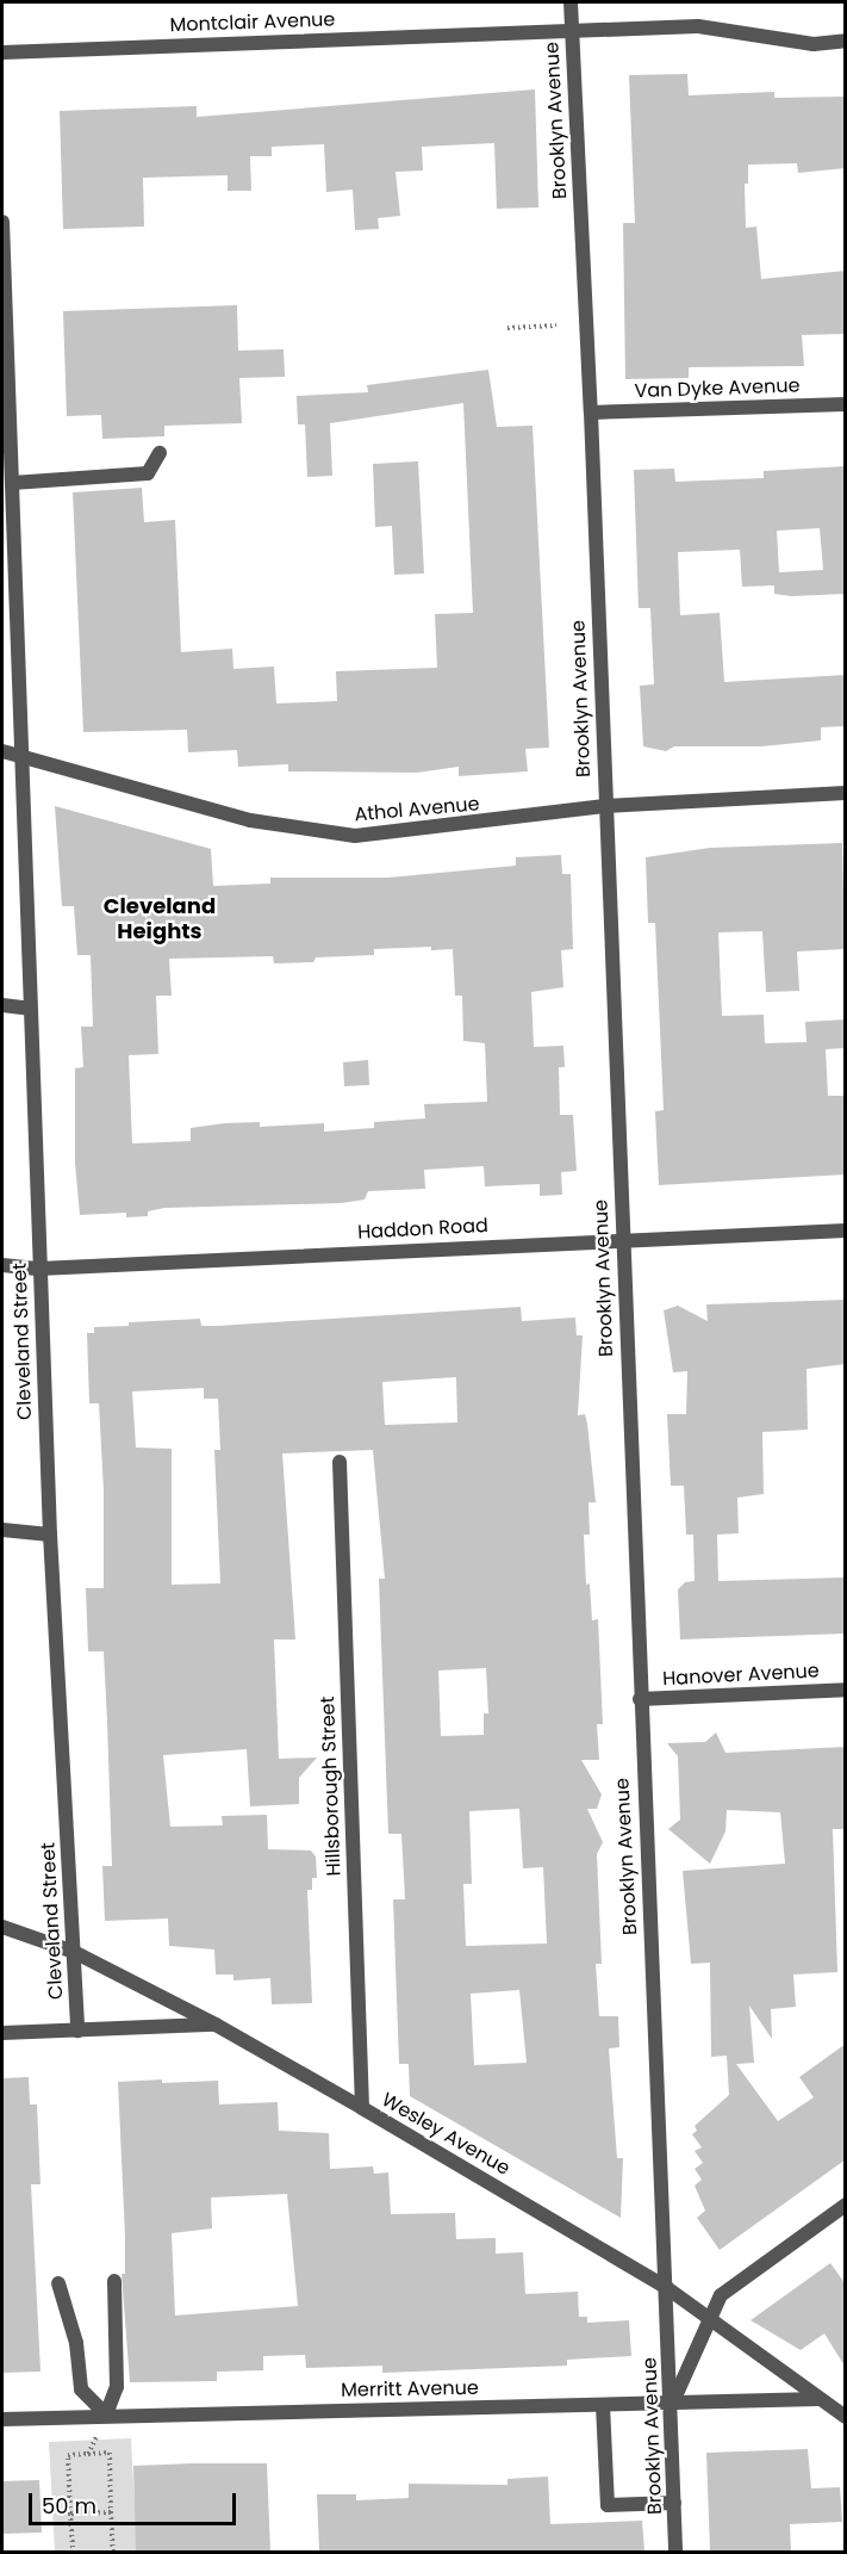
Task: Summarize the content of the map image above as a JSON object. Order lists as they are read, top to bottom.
{
  "streets": {
    "street": [
      "Montclair Avenue",
      "Brooklyn Avenue",
      "Van Dyke Avenue",
      "Athol Avenue",
      "Haddon Road",
      "Cleveland Street",
      "Hanover Avenue",
      "Hillsborough Street",
      "Wesley Avenue",
      "Merritt Avenue"
    ]
  },
  "crossings": [
    ["Montclair Avenue", "Brooklyn Avenue"],
    ["Brooklyn Avenue", "Van Dyke Avenue"],
    ["Brooklyn Avenue", "Athol Avenue"],
    ["Brooklyn Avenue", "Haddon Road"],
    ["Brooklyn Avenue", "Hanover Avenue"],
    ["Brooklyn Avenue", "Wesley Avenue"],
    ["Brooklyn Avenue", "Merritt Avenue"],
    ["Athol Avenue", "Cleveland Street"],
    ["Haddon Road", "Cleveland Street"],
    ["Cleveland Street", "Wesley Avenue"],
    ["Hillsborough Street", "Wesley Avenue"],
    ["Wesley Avenue", "Merritt Avenue"]
  ],
  "districts": ["Cleveland Heights"],
  "scale_bar": "50 m"
}
